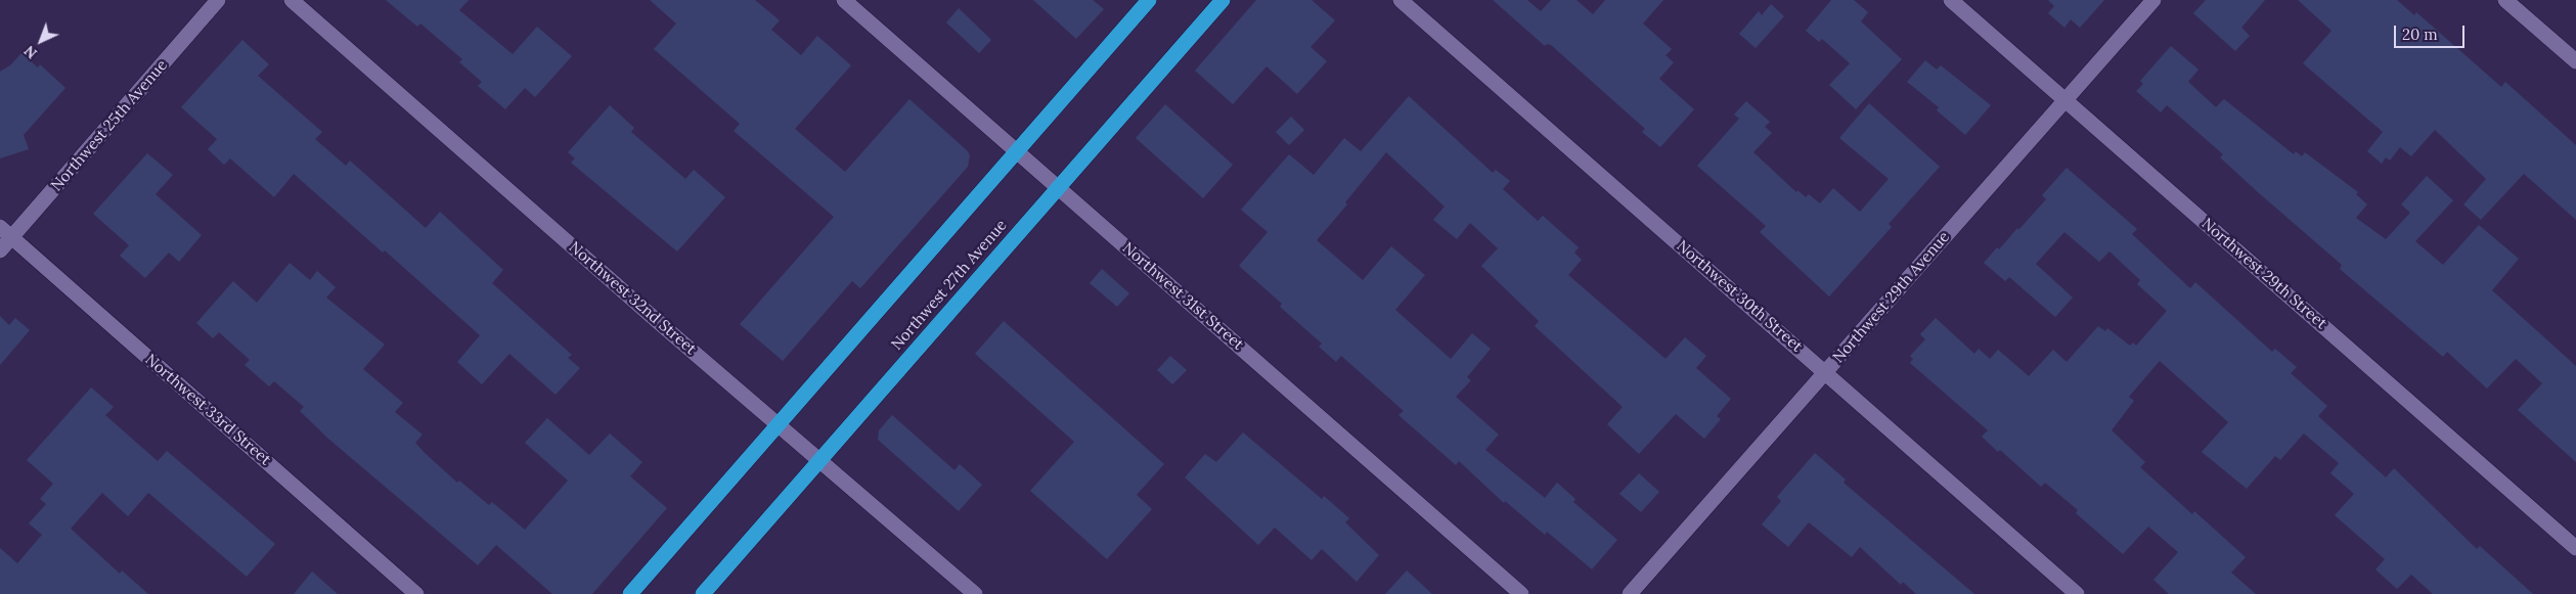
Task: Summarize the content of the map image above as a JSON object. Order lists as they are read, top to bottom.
{
  "streets": {
    "highway": ["Northwest 27th Avenue"],
    "street": [
      "Northwest 25th Avenue",
      "Northwest 29th Street",
      "Northwest 31st Street",
      "Northwest 30th Street",
      "Northwest 29th Avenue",
      "Northwest 32nd Street",
      "Northwest 33rd Street"
    ]
  },
  "crossings": [
    ["Northwest 25th Avenue", "Northwest 33rd Street"],
    ["Northwest 29th Street", "Northwest 29th Avenue"],
    ["Northwest 27th Avenue", "Northwest 31st Street"],
    ["Northwest 27th Avenue", "Northwest 32nd Street"],
    ["Northwest 30th Street", "Northwest 29th Avenue"]
  ],
  "scale_bar": "20 m",
  "north": "bottom left"
}
